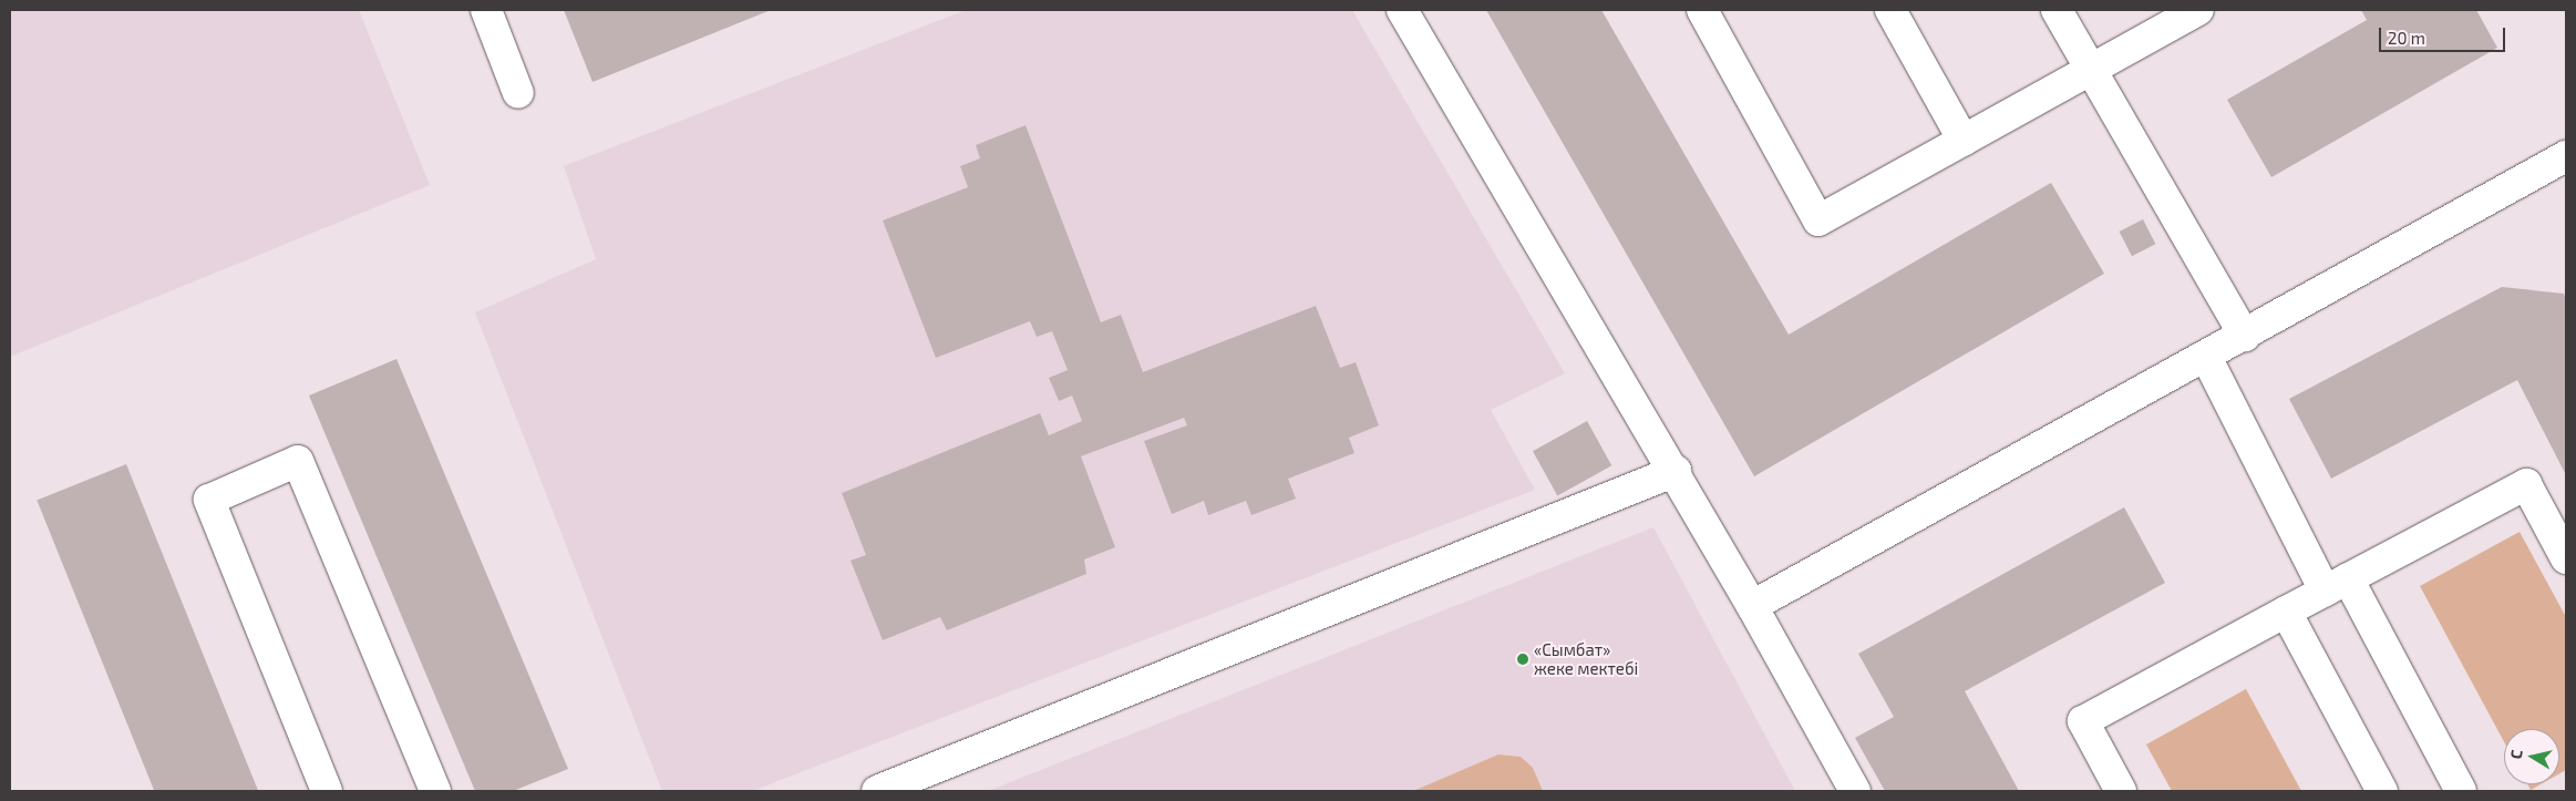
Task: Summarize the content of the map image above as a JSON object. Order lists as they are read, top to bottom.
{
  "places": ["«Сымбат» жеке мектебі"],
  "scale_bar": "20 m",
  "north": "left"
}
